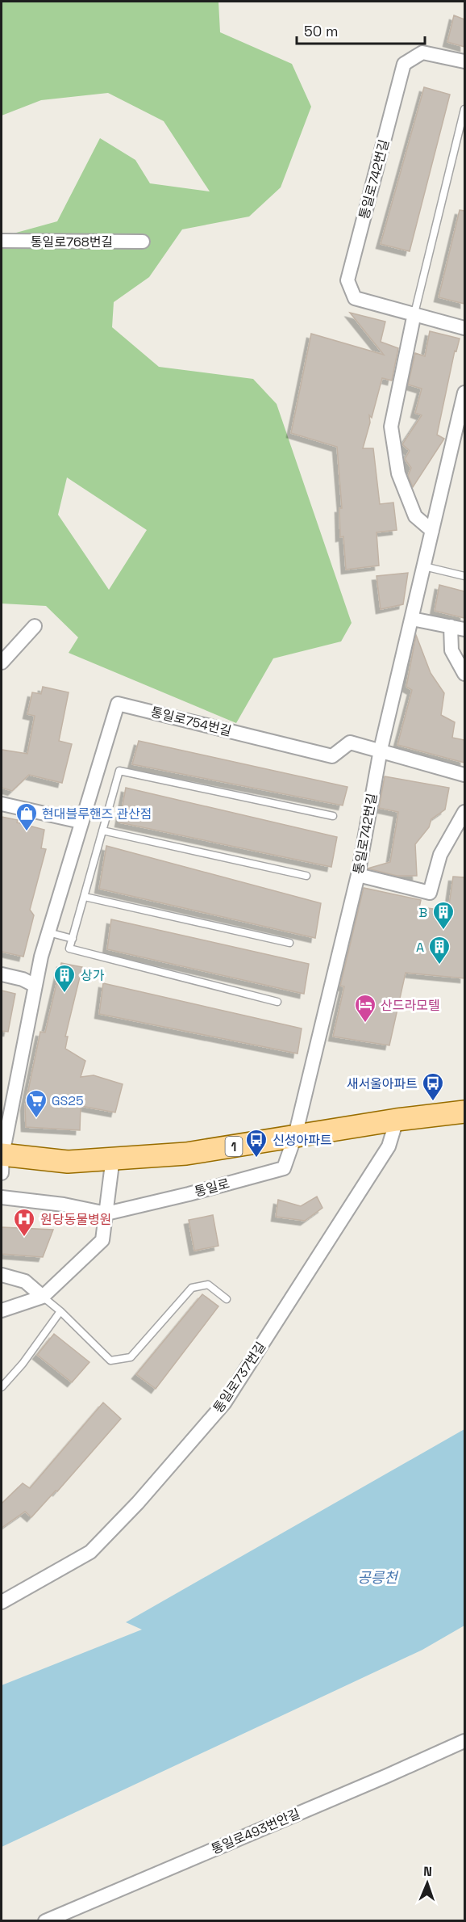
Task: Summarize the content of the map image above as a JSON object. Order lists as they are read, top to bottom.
{
  "streets": {
    "main road": ["1"],
    "street": [
      "통일로742번길",
      "통일로768번길",
      "통일로754번길",
      "통일로",
      "통일로737번길",
      "통일로493번안길"
    ]
  },
  "crossings": [
    ["통일로742번길", "통일로754번길"],
    ["통일로742번길", "1"],
    ["통일로742번길", "통일로"],
    ["통일로754번길", "1"],
    ["1", "통일로"],
    ["1", "통일로737번길"]
  ],
  "water": ["공릉천"],
  "places": {
    "shop": ["현대블루핸즈 관산점"],
    "building": ["B", "A", "상가"],
    "hotel": ["산드라모텔"],
    "bus stop": ["새서울아파트", "신성아파트"],
    "supermarket": ["GS25"],
    "hospital": ["원당동물병원"]
  },
  "scale_bar": "50 m",
  "north": "top"
}
